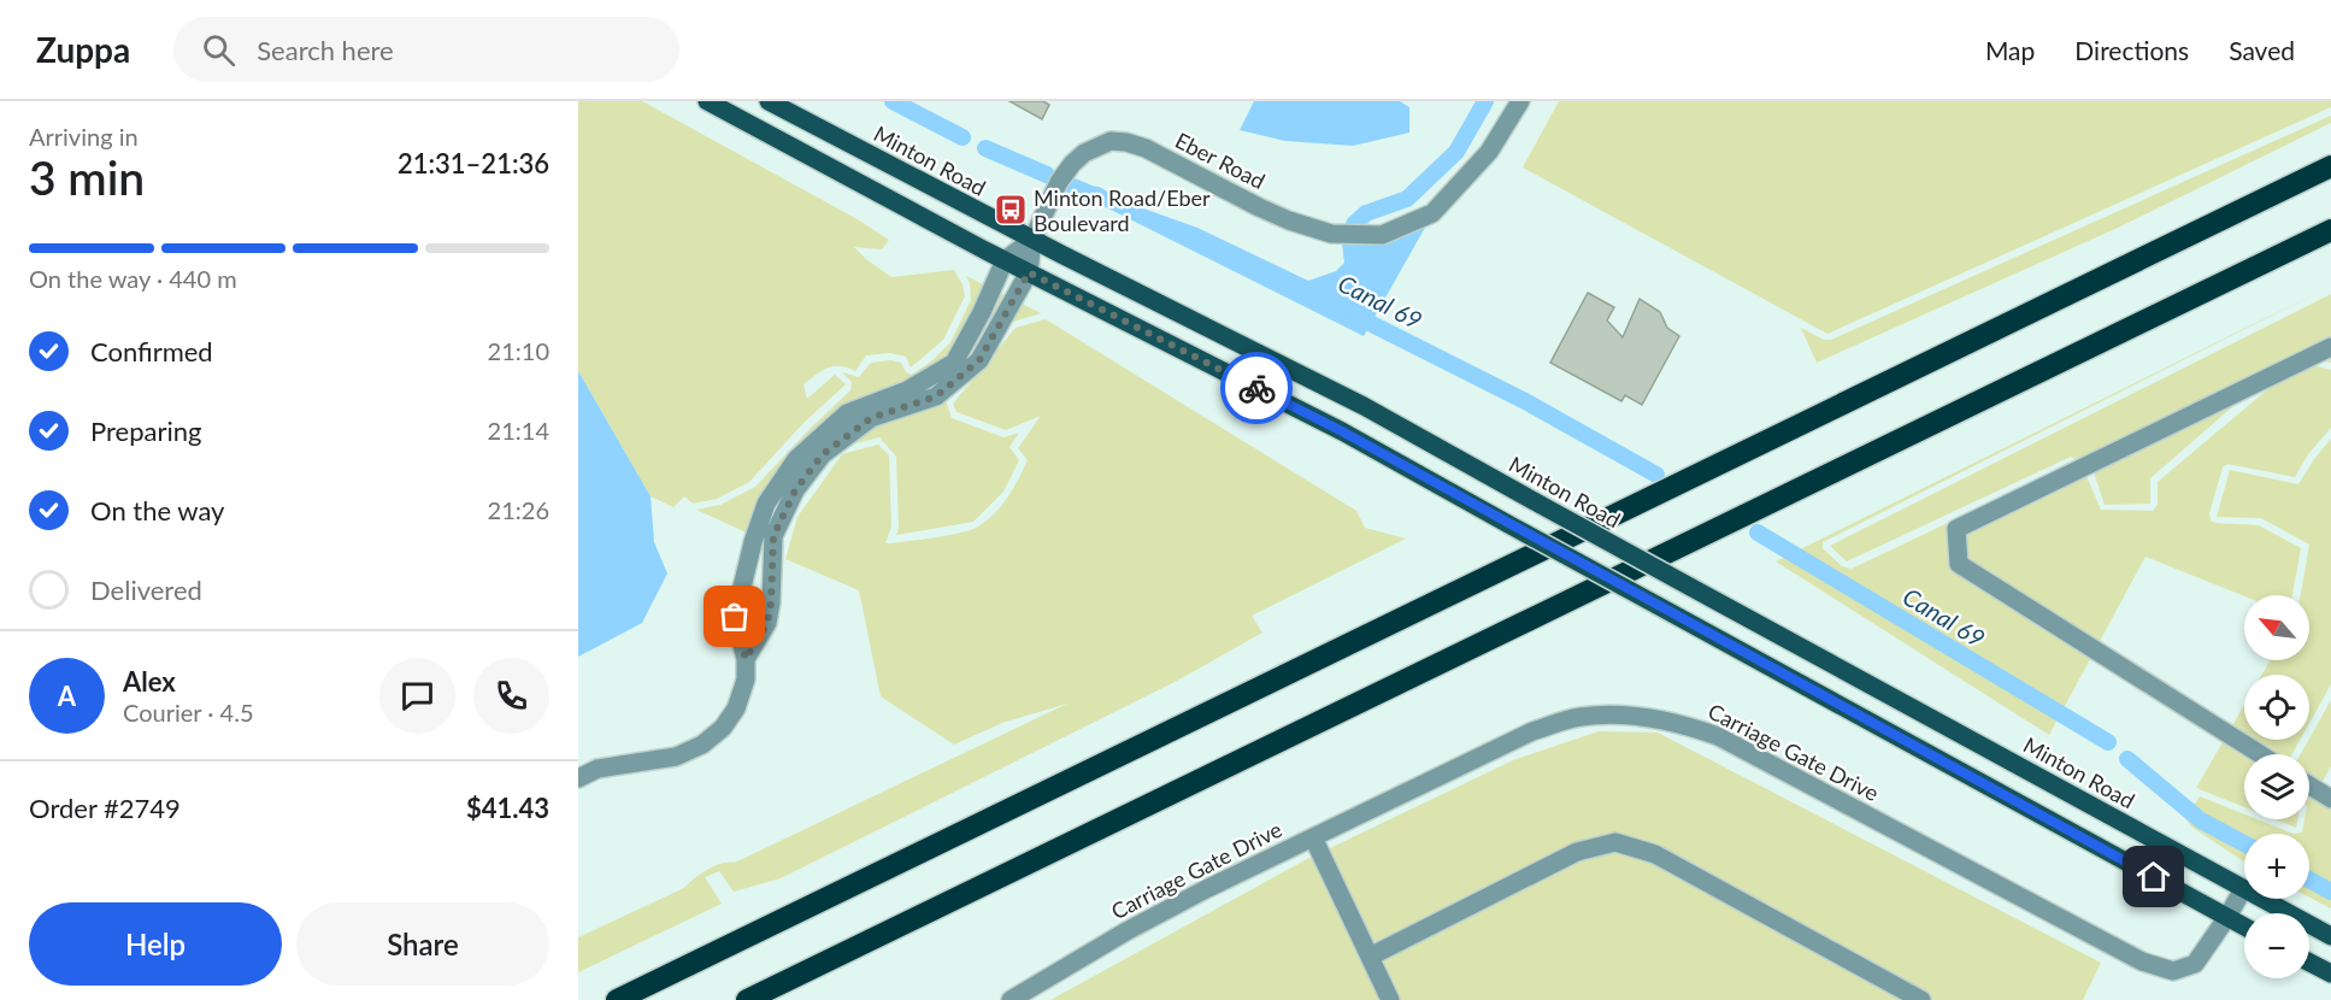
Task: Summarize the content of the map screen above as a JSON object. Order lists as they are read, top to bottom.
{
  "streets": {
    "main road": ["Minton Road"],
    "street": ["Eber Road", "Carriage Gate Drive"]
  },
  "crossings": [
    ["Minton Road", "Eber Road"],
    ["Minton Road", "Carriage Gate Drive"]
  ],
  "water": ["Canal 69"],
  "places": {
    "bus stop": ["Minton Road/Eber Boulevard"]
  },
  "north": "top left",
  "page": {
    "header": "Zuppa",
    "search": "Search here",
    "nav": ["Map", "Directions", "Saved"],
    "heading": ["3 min", "Arriving in", "21:31–21:36"],
    "panel": [
      "Alex",
      "Courier · 4.5",
      "Order #2749",
      "$41.43"
    ],
    "bar": "On the way · 440 m",
    "list": [
      ["Confirmed", "21:10"],
      ["Preparing", "21:14"],
      ["On the way", "21:26"],
      "Delivered"
    ],
    "map_buttons": ["+", "−"],
    "round": "A",
    "buttons": ["Help", "Share"]
  }
}
